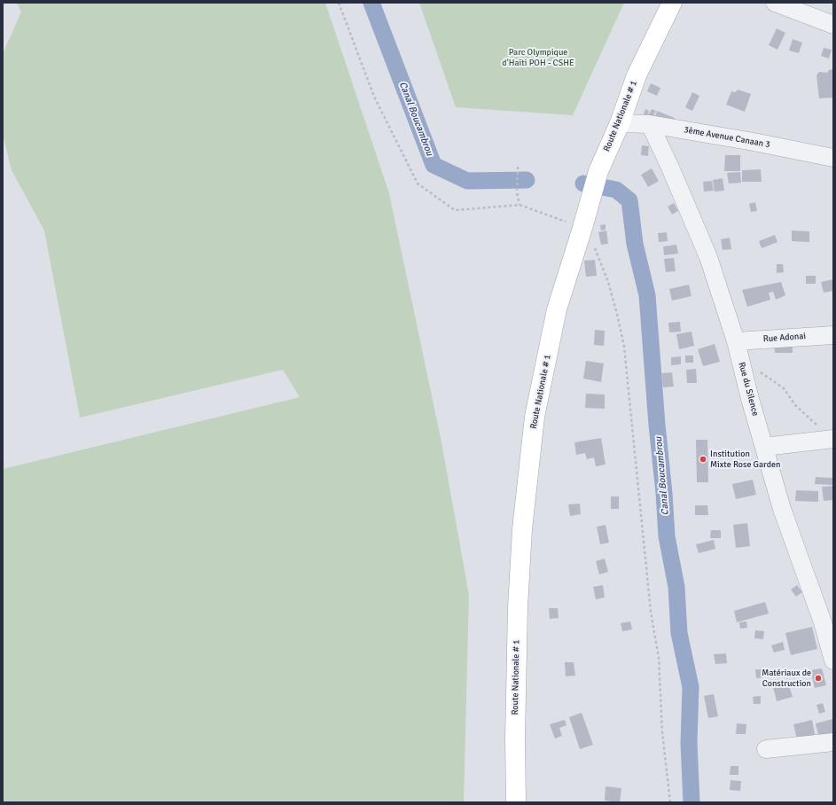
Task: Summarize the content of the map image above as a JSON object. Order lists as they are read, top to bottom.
{
  "streets": {
    "main road": ["Route Nationale # 1"],
    "street": ["3ème Avenue Canaan 3", "Rue Adonai", "Rue du Silence"]
  },
  "crossings": [
    ["Route Nationale # 1", "3ème Avenue Canaan 3"],
    ["3ème Avenue Canaan 3", "Rue du Silence"],
    ["Rue Adonai", "Rue du Silence"]
  ],
  "water": ["Canal Boucambrou"],
  "parks": ["Parc Olympique d'Haïti POH - CSHE"],
  "places": ["Institution Mixte Rose Garden", "Matériaux de Construction"]
}
